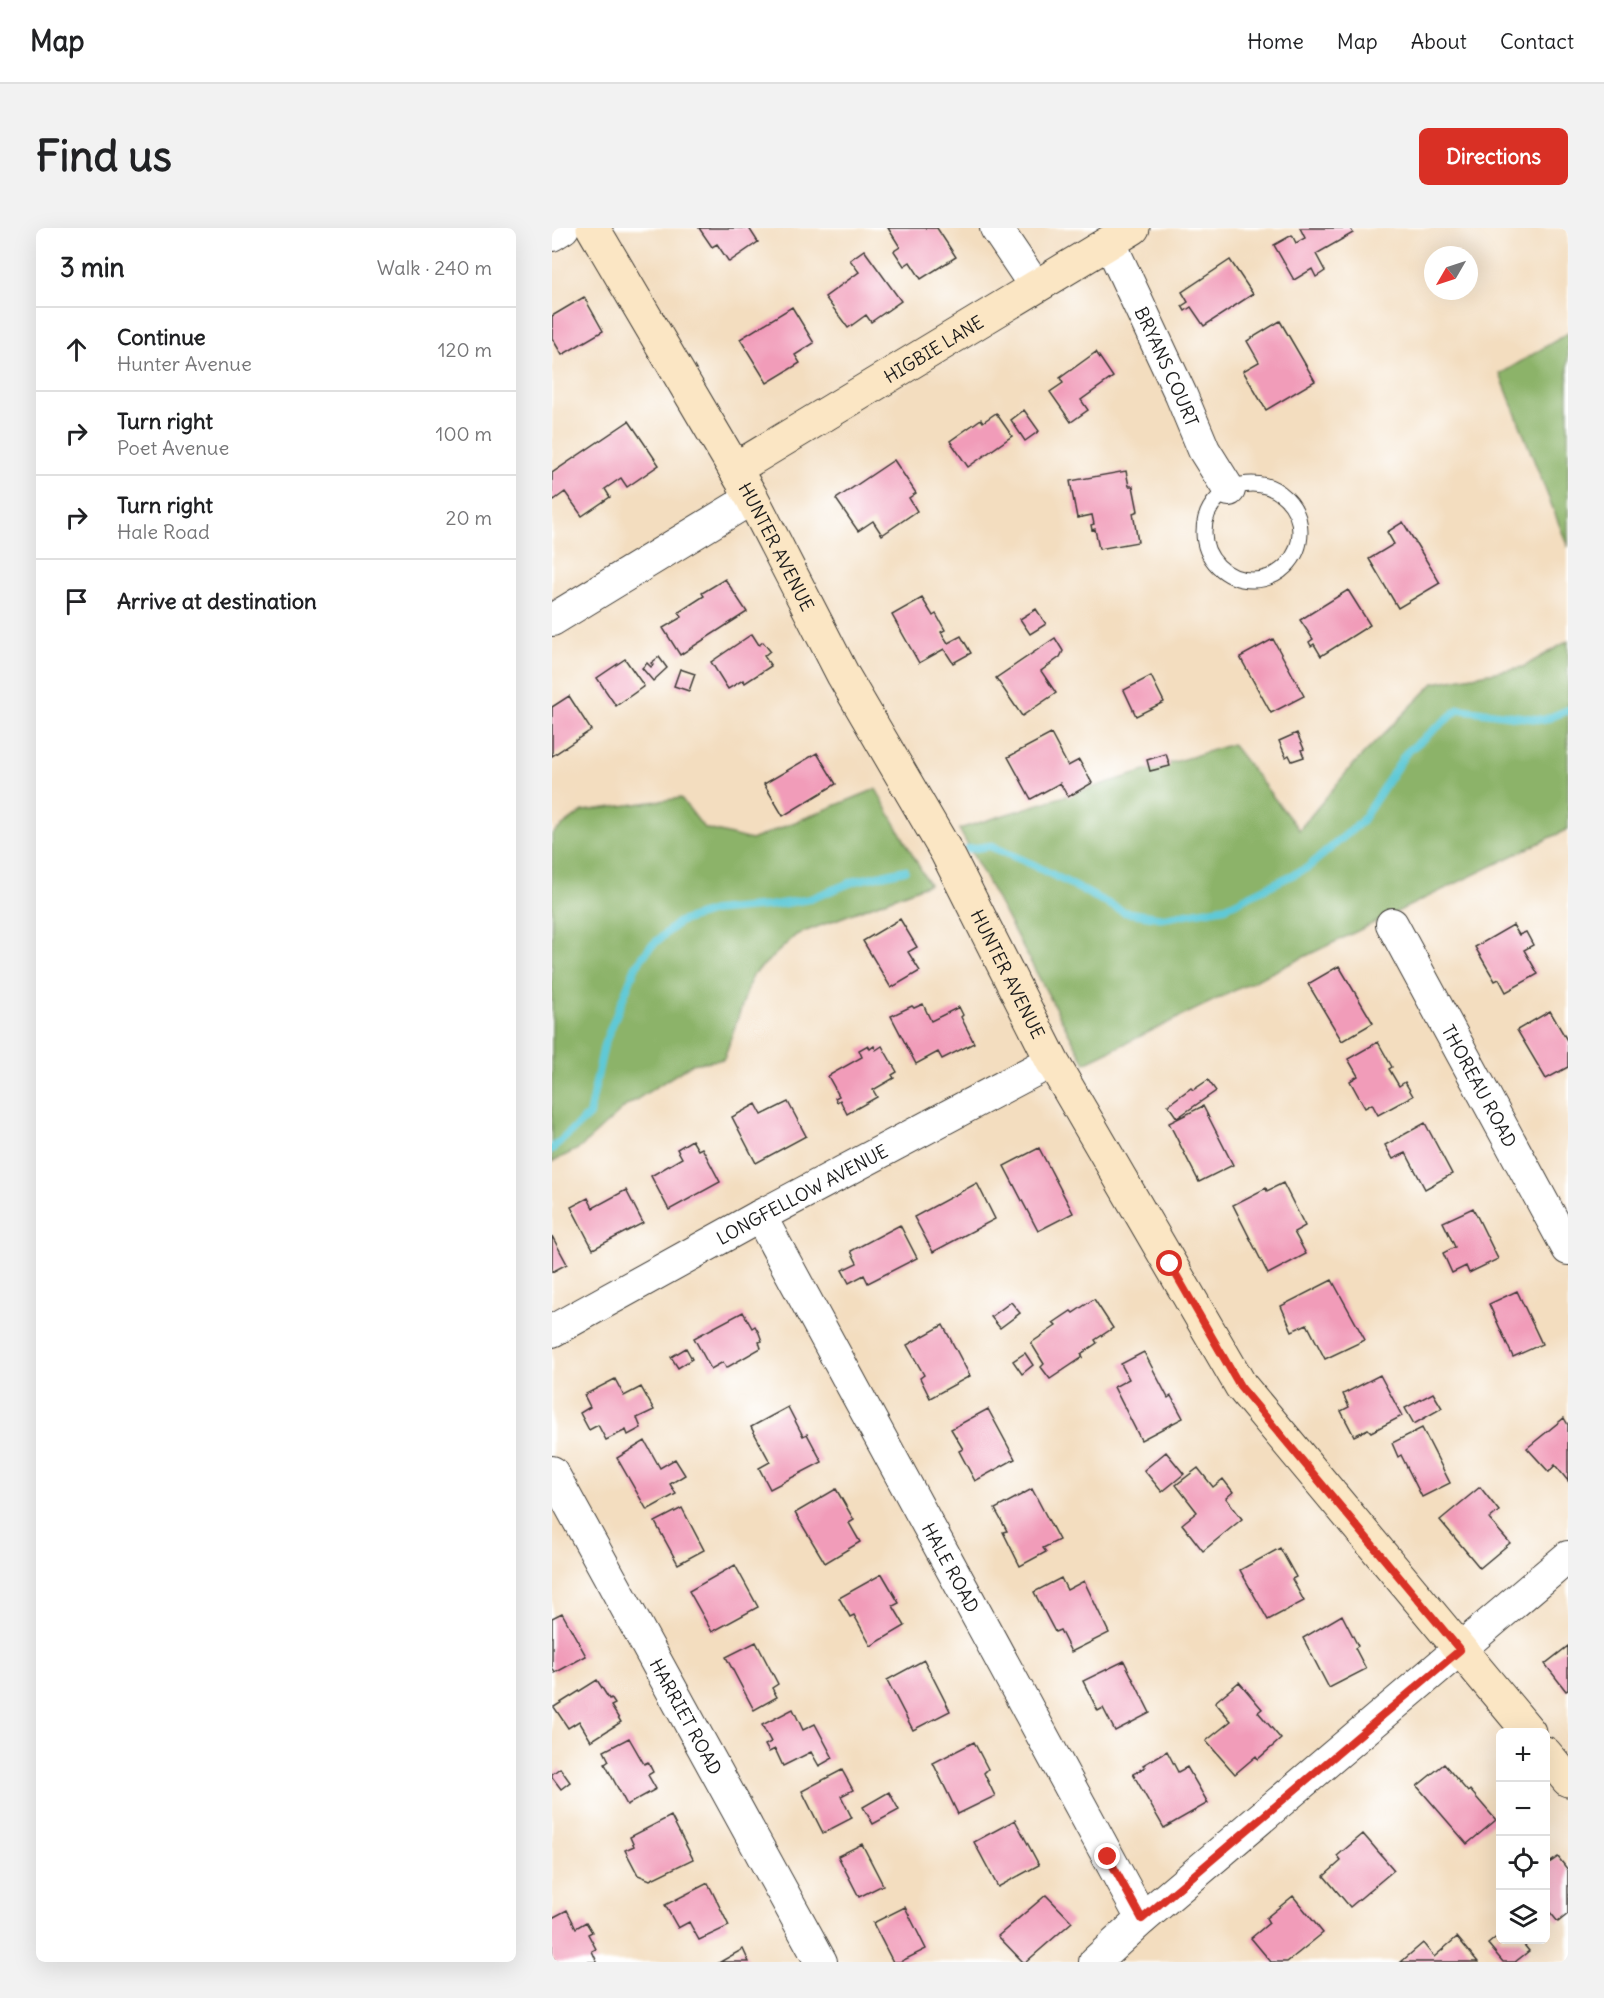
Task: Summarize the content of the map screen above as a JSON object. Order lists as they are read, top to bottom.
{
  "streets": {
    "street": [
      "HIGBIE LANE",
      "BRYANS COURT",
      "HUNTER AVENUE",
      "THOREAU ROAD",
      "LONGFELLOW AVENUE",
      "HALE ROAD",
      "HARRIET ROAD"
    ]
  },
  "crossings": [
    ["HIGBIE LANE", "BRYANS COURT"],
    ["HIGBIE LANE", "HUNTER AVENUE"],
    ["HUNTER AVENUE", "LONGFELLOW AVENUE"],
    ["LONGFELLOW AVENUE", "HALE ROAD"]
  ],
  "north": "bottom left",
  "page": {
    "header": "Map",
    "nav": [
      "Home",
      "Map",
      "About",
      "Contact"
    ],
    "buttons": "Directions",
    "title": "Find us",
    "heading": ["3 min", "Walk · 240 m"],
    "list": [
      ["Continue", "Hunter Avenue", "120 m"],
      ["Turn right", "Poet Avenue", "100 m"],
      ["Turn right", "Hale Road", "20 m"],
      "Arrive at destination"
    ],
    "map_buttons": ["+", "−"]
  }
}
